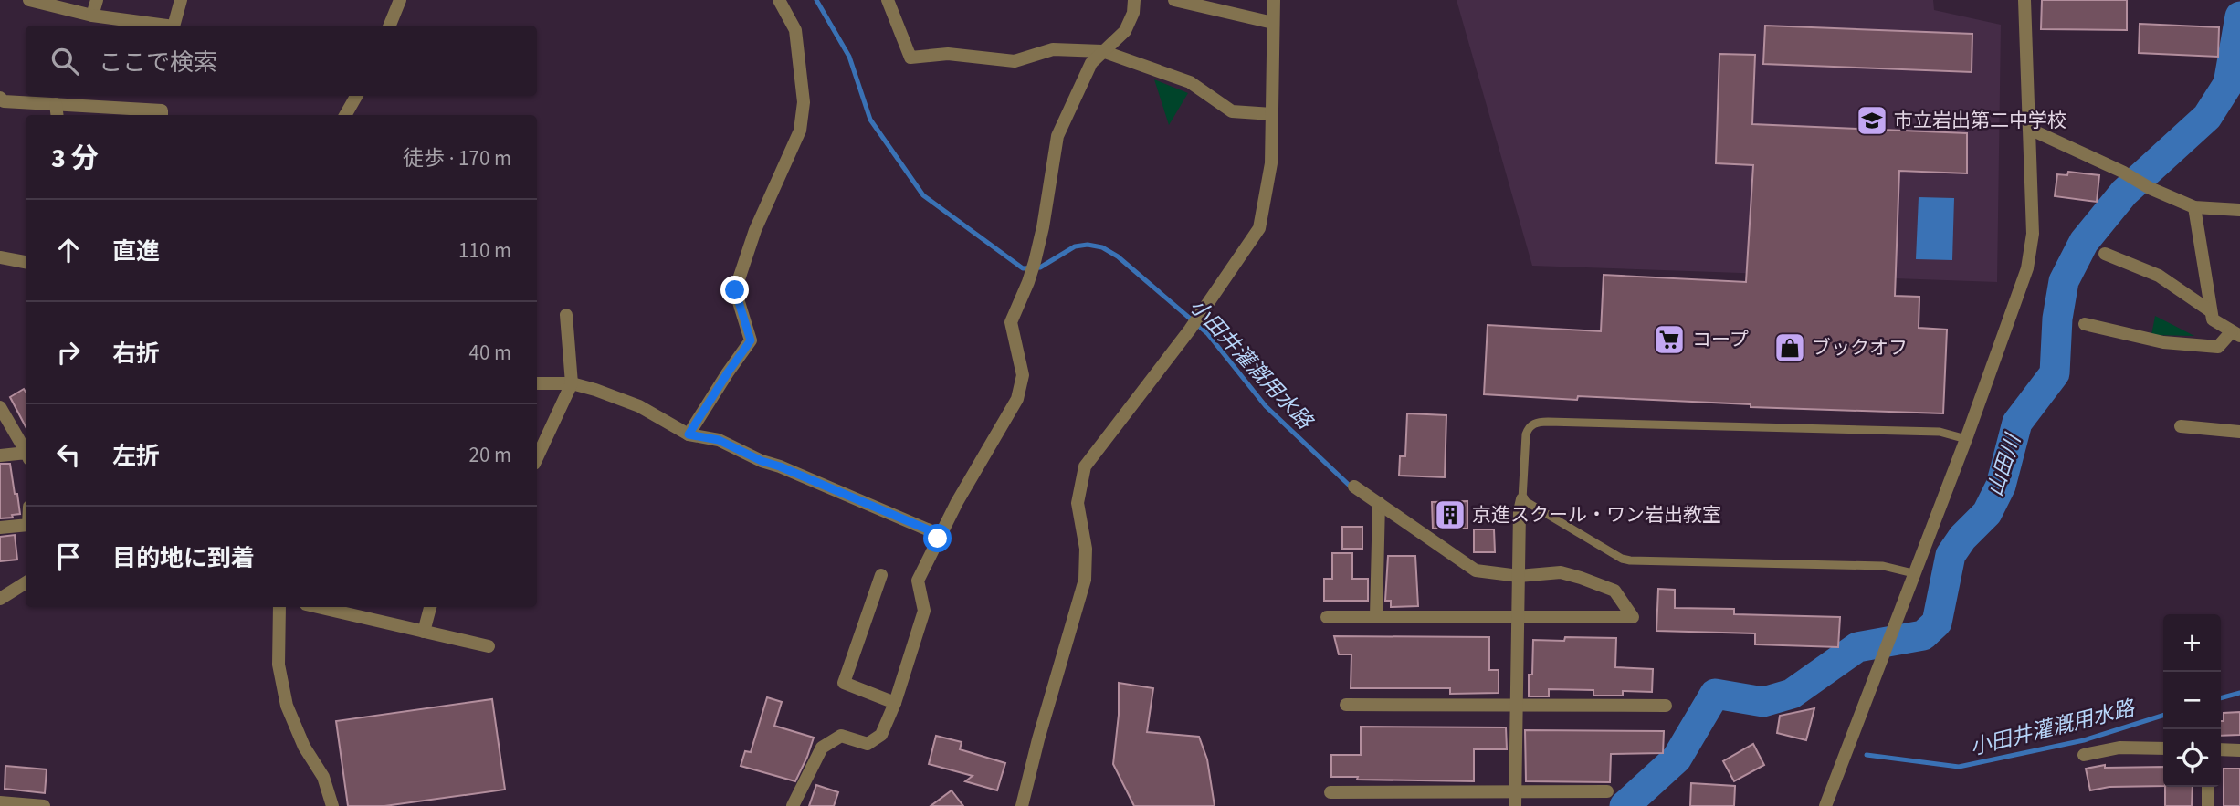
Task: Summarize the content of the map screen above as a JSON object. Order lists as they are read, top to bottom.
{
  "water": ["小田井灌漑用水路", "山田川"],
  "places": {
    "school or university": ["市立岩出第二中学校"],
    "supermarket": ["コープ"],
    "shop": ["ブックオフ"],
    "building": ["京進スクール・ワン岩出教室"]
  },
  "page": {
    "search": "ここで検索",
    "heading": ["3 分", "徒歩 · 170 m"],
    "list": [
      ["直進", "110 m"],
      ["右折", "40 m"],
      ["左折", "20 m"],
      "目的地に到着"
    ],
    "map_buttons": ["+", "−"]
  }
}
